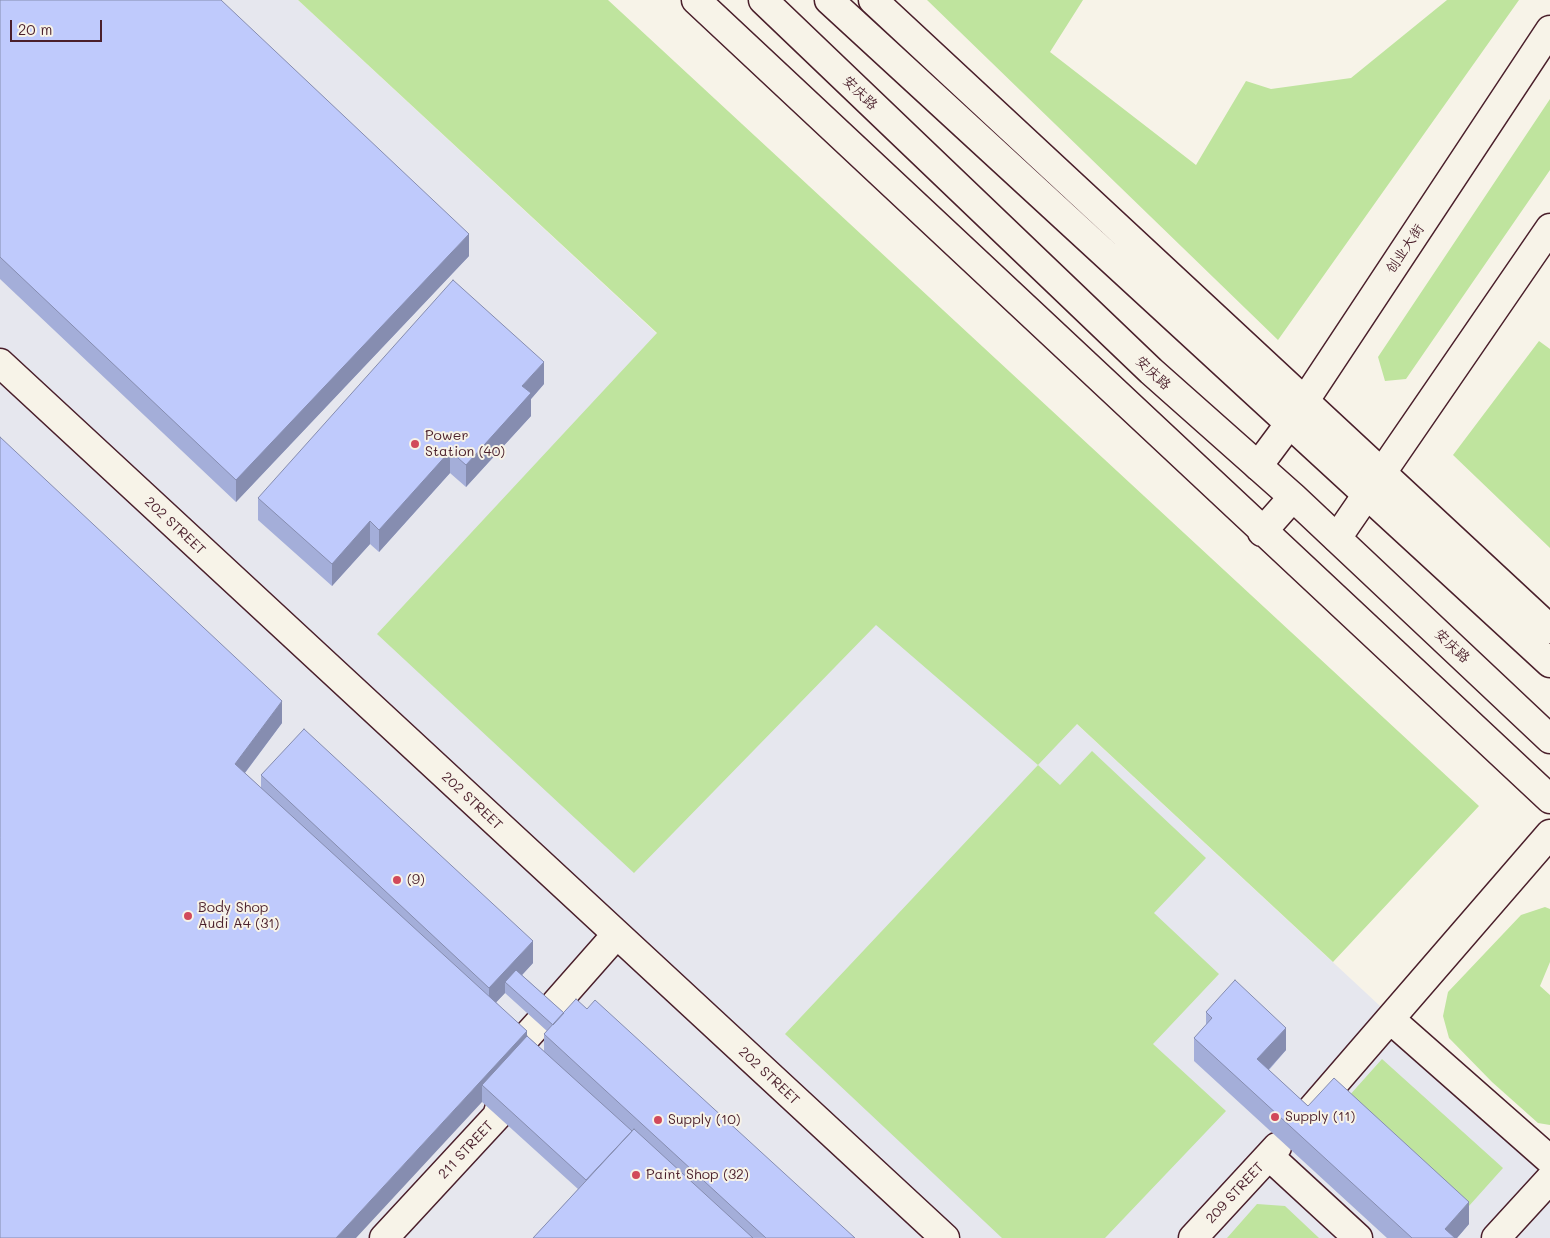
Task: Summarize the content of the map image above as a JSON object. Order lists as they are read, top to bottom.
{
  "streets": {
    "street": [
      "安庆路",
      "创业大街",
      "202 STREET",
      "211 STREET",
      "209 STREET"
    ]
  },
  "crossings": [
    ["安庆路", "创业大街"],
    ["202 STREET", "211 STREET"]
  ],
  "places": [
    "Power Station (40)",
    "(9)",
    "Body Shop Audi A4 (31)",
    "Supply (11)",
    "Supply (10)",
    "Paint Shop (32)"
  ],
  "scale_bar": "20 m"
}
